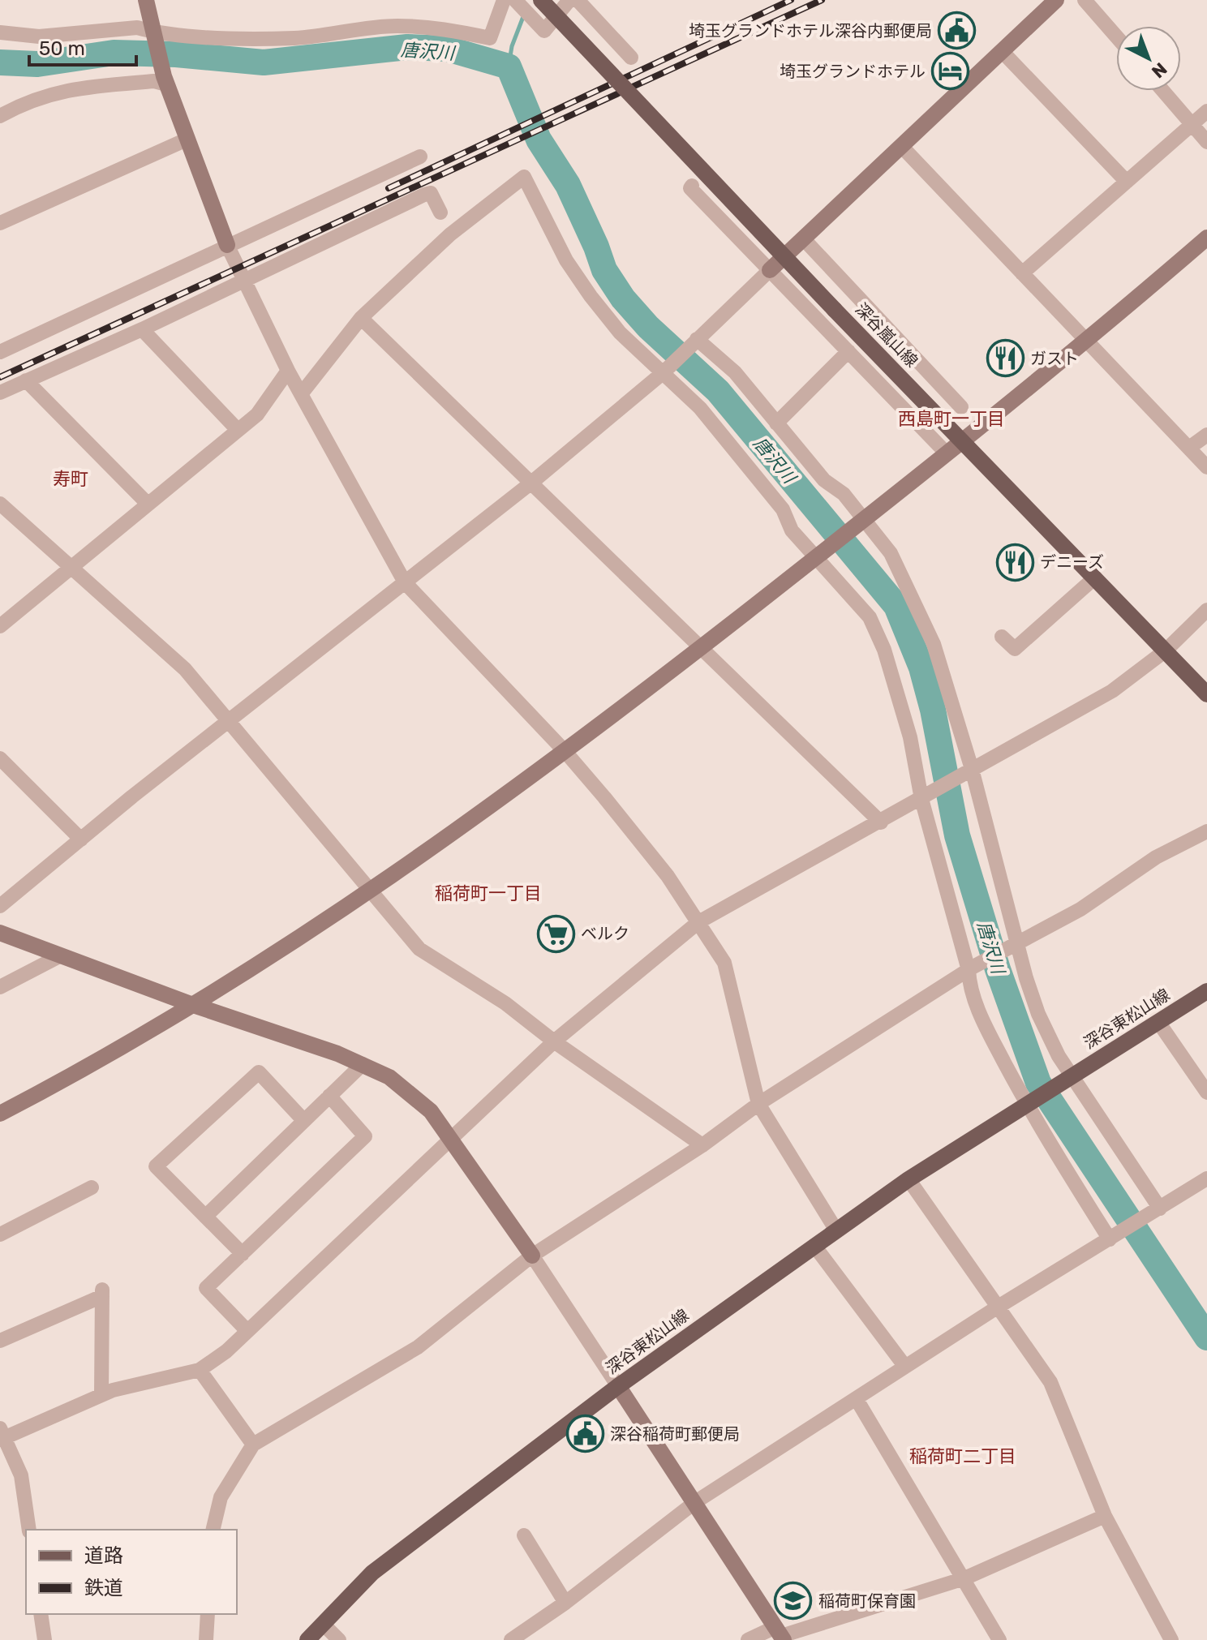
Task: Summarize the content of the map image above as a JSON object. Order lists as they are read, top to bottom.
{
  "streets": {
    "main road": ["深谷嵐山線", "深谷東松山線"]
  },
  "districts": [
    "西島町一丁目",
    "寿町",
    "稲荷町一丁目",
    "稲荷町二丁目"
  ],
  "water": ["唐沢川"],
  "places": {
    "public building": ["埼玉グランドホテル深谷内郵便局", "深谷稲荷町郵便局"],
    "hotel": ["埼玉グランドホテル"],
    "restaurant": ["ガスト", "デニーズ"],
    "supermarket": ["ベルク"],
    "school or university": ["稲荷町保育園"]
  },
  "legend": ["道路", "鉄道"],
  "scale_bar": "50 m",
  "north": "bottom right"
}
